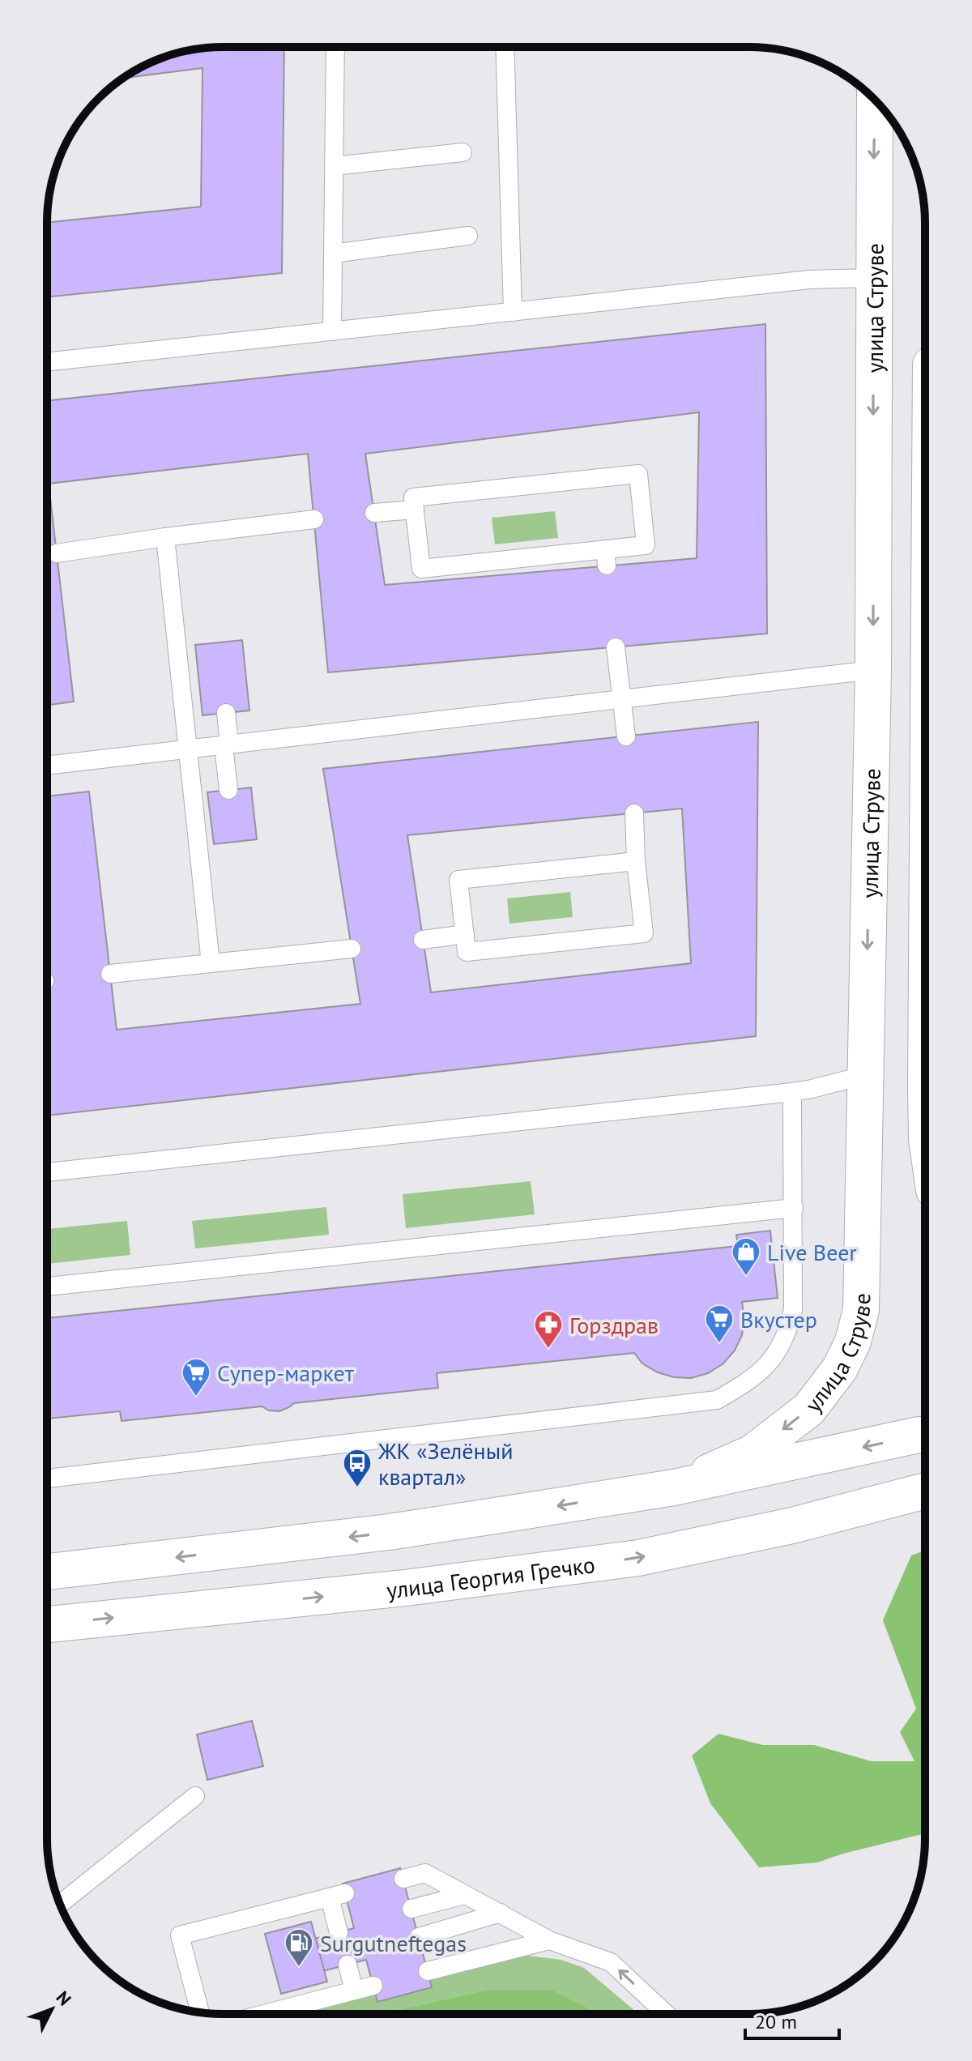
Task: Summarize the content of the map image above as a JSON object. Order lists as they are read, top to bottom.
{
  "streets": {
    "street": ["улица Струве", "улица Георгия Гречко"]
  },
  "one_way": ["улица Струве"],
  "places": {
    "shop": ["Live Beer"],
    "supermarket": ["Вкустер", "Супер-маркет"],
    "pharmacy": ["Горздрав"],
    "bus stop": ["ЖК «Зелёный квартал»"],
    "fuel station": ["Surgutneftegas"]
  },
  "scale_bar": "20 m",
  "north": "top right"
}
